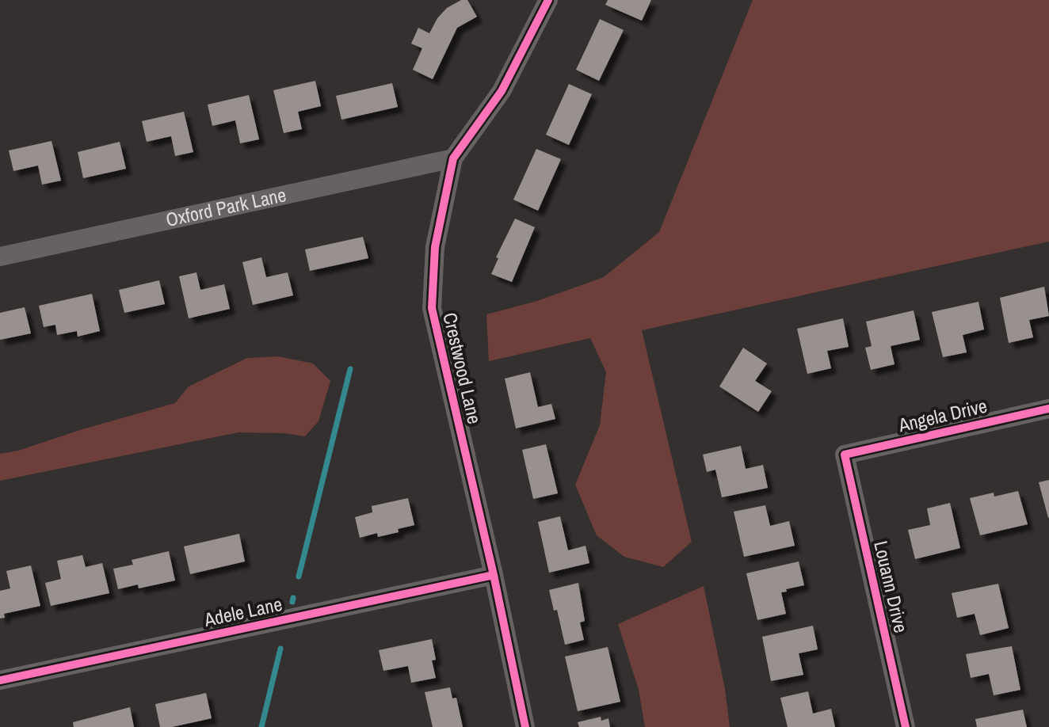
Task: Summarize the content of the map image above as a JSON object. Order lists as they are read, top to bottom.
{
  "streets": {
    "street": [
      "Oxford Park Lane",
      "Crestwood Lane",
      "Angela Drive",
      "Louann Drive",
      "Adele Lane"
    ]
  },
  "crossings": [
    ["Oxford Park Lane", "Crestwood Lane"],
    ["Crestwood Lane", "Adele Lane"],
    ["Angela Drive", "Louann Drive"]
  ]
}
